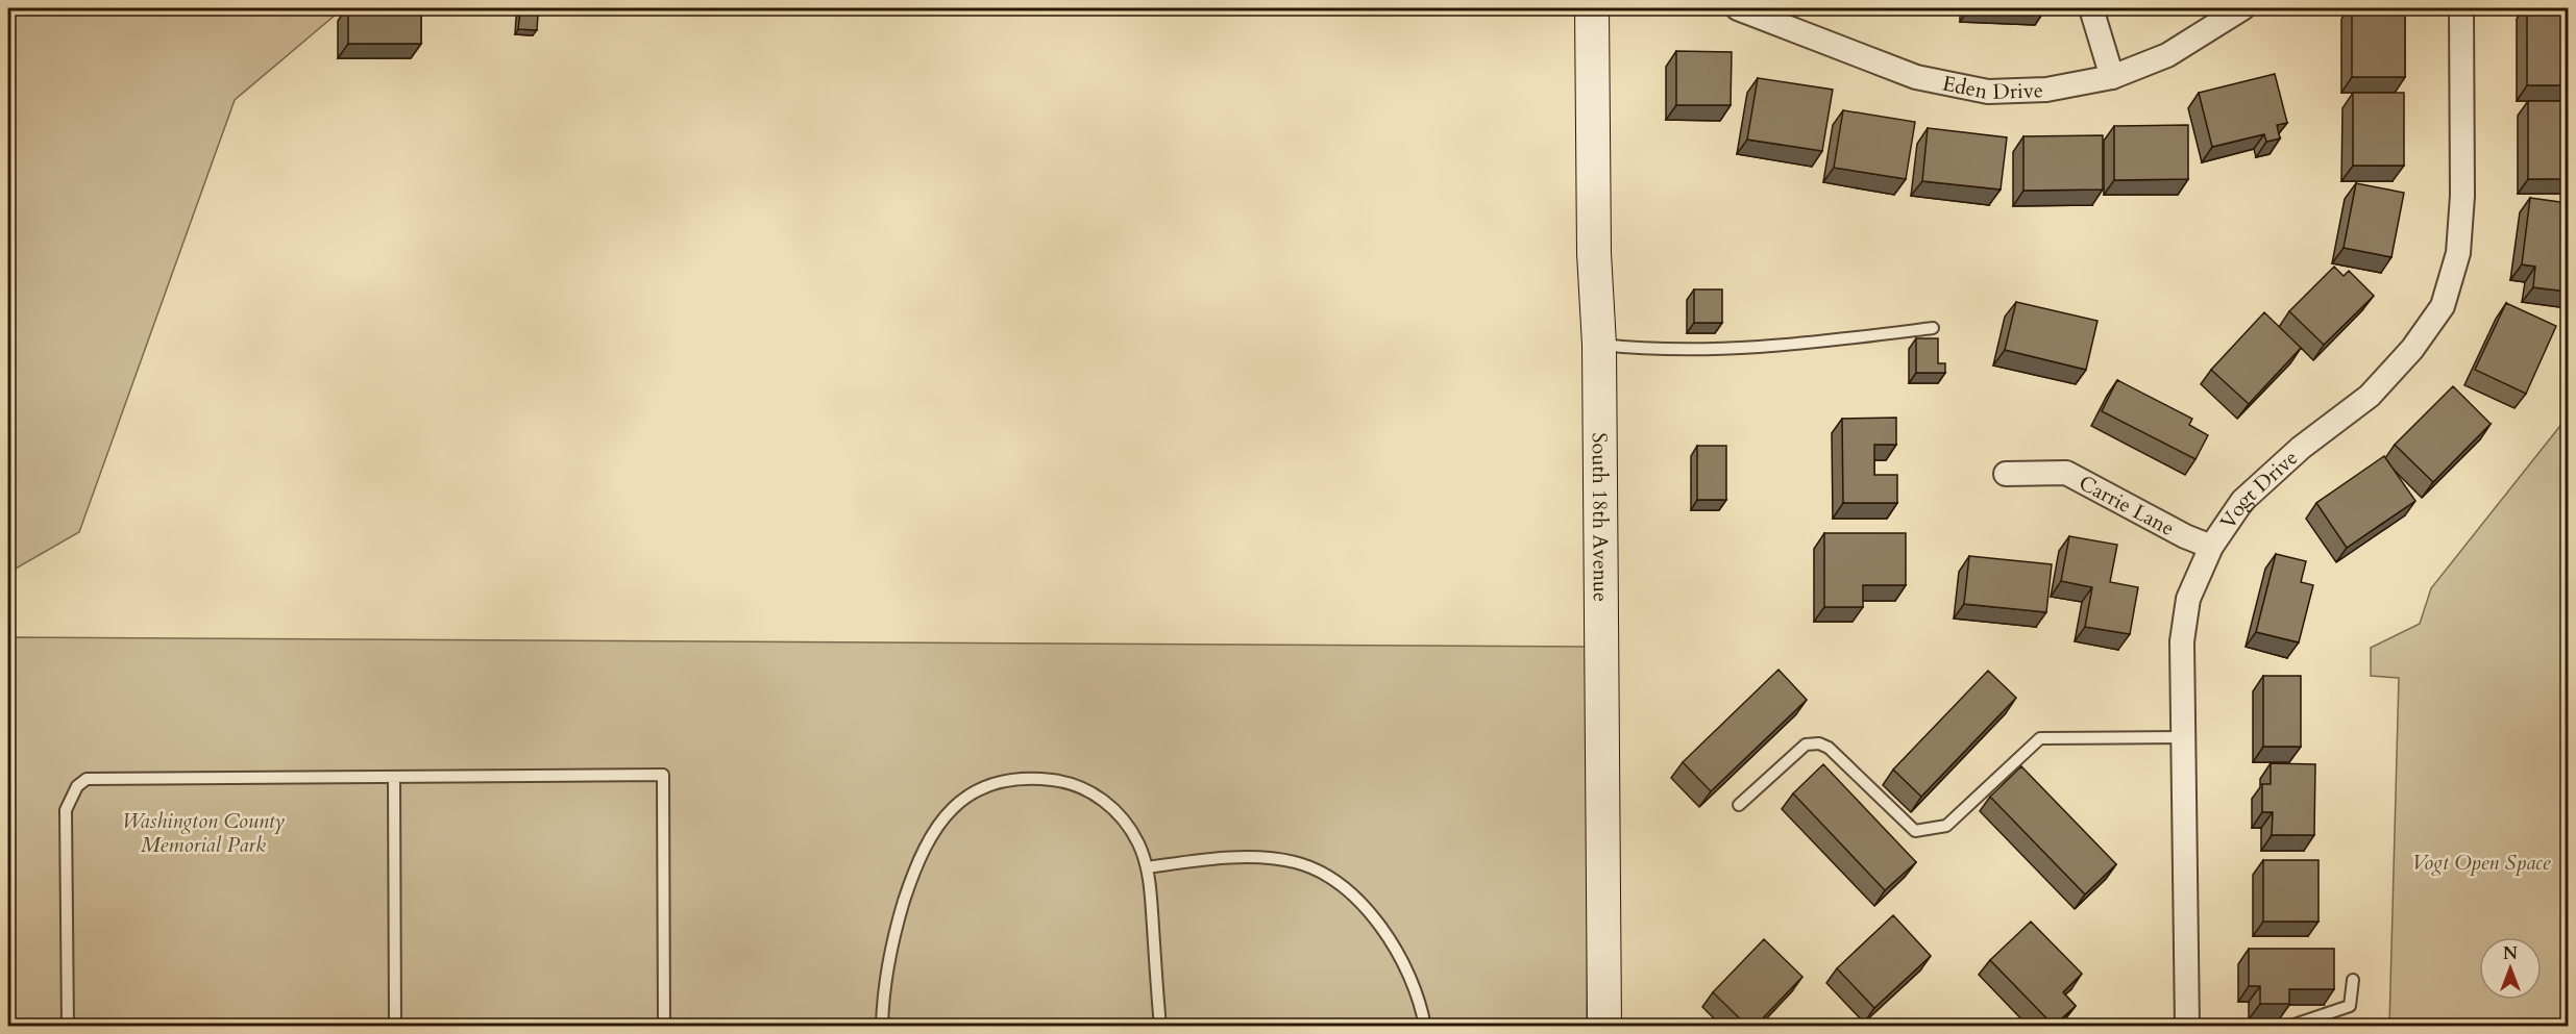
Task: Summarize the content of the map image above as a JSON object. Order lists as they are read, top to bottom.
{
  "streets": {
    "street": [
      "Eden Drive",
      "Vogt Drive",
      "Carrie Lane",
      "South 18th Avenue"
    ]
  },
  "crossings": [
    ["Vogt Drive", "Carrie Lane"]
  ],
  "parks": ["Washington County Memorial Park", "Vogt Open Space"],
  "north": "top"
}
